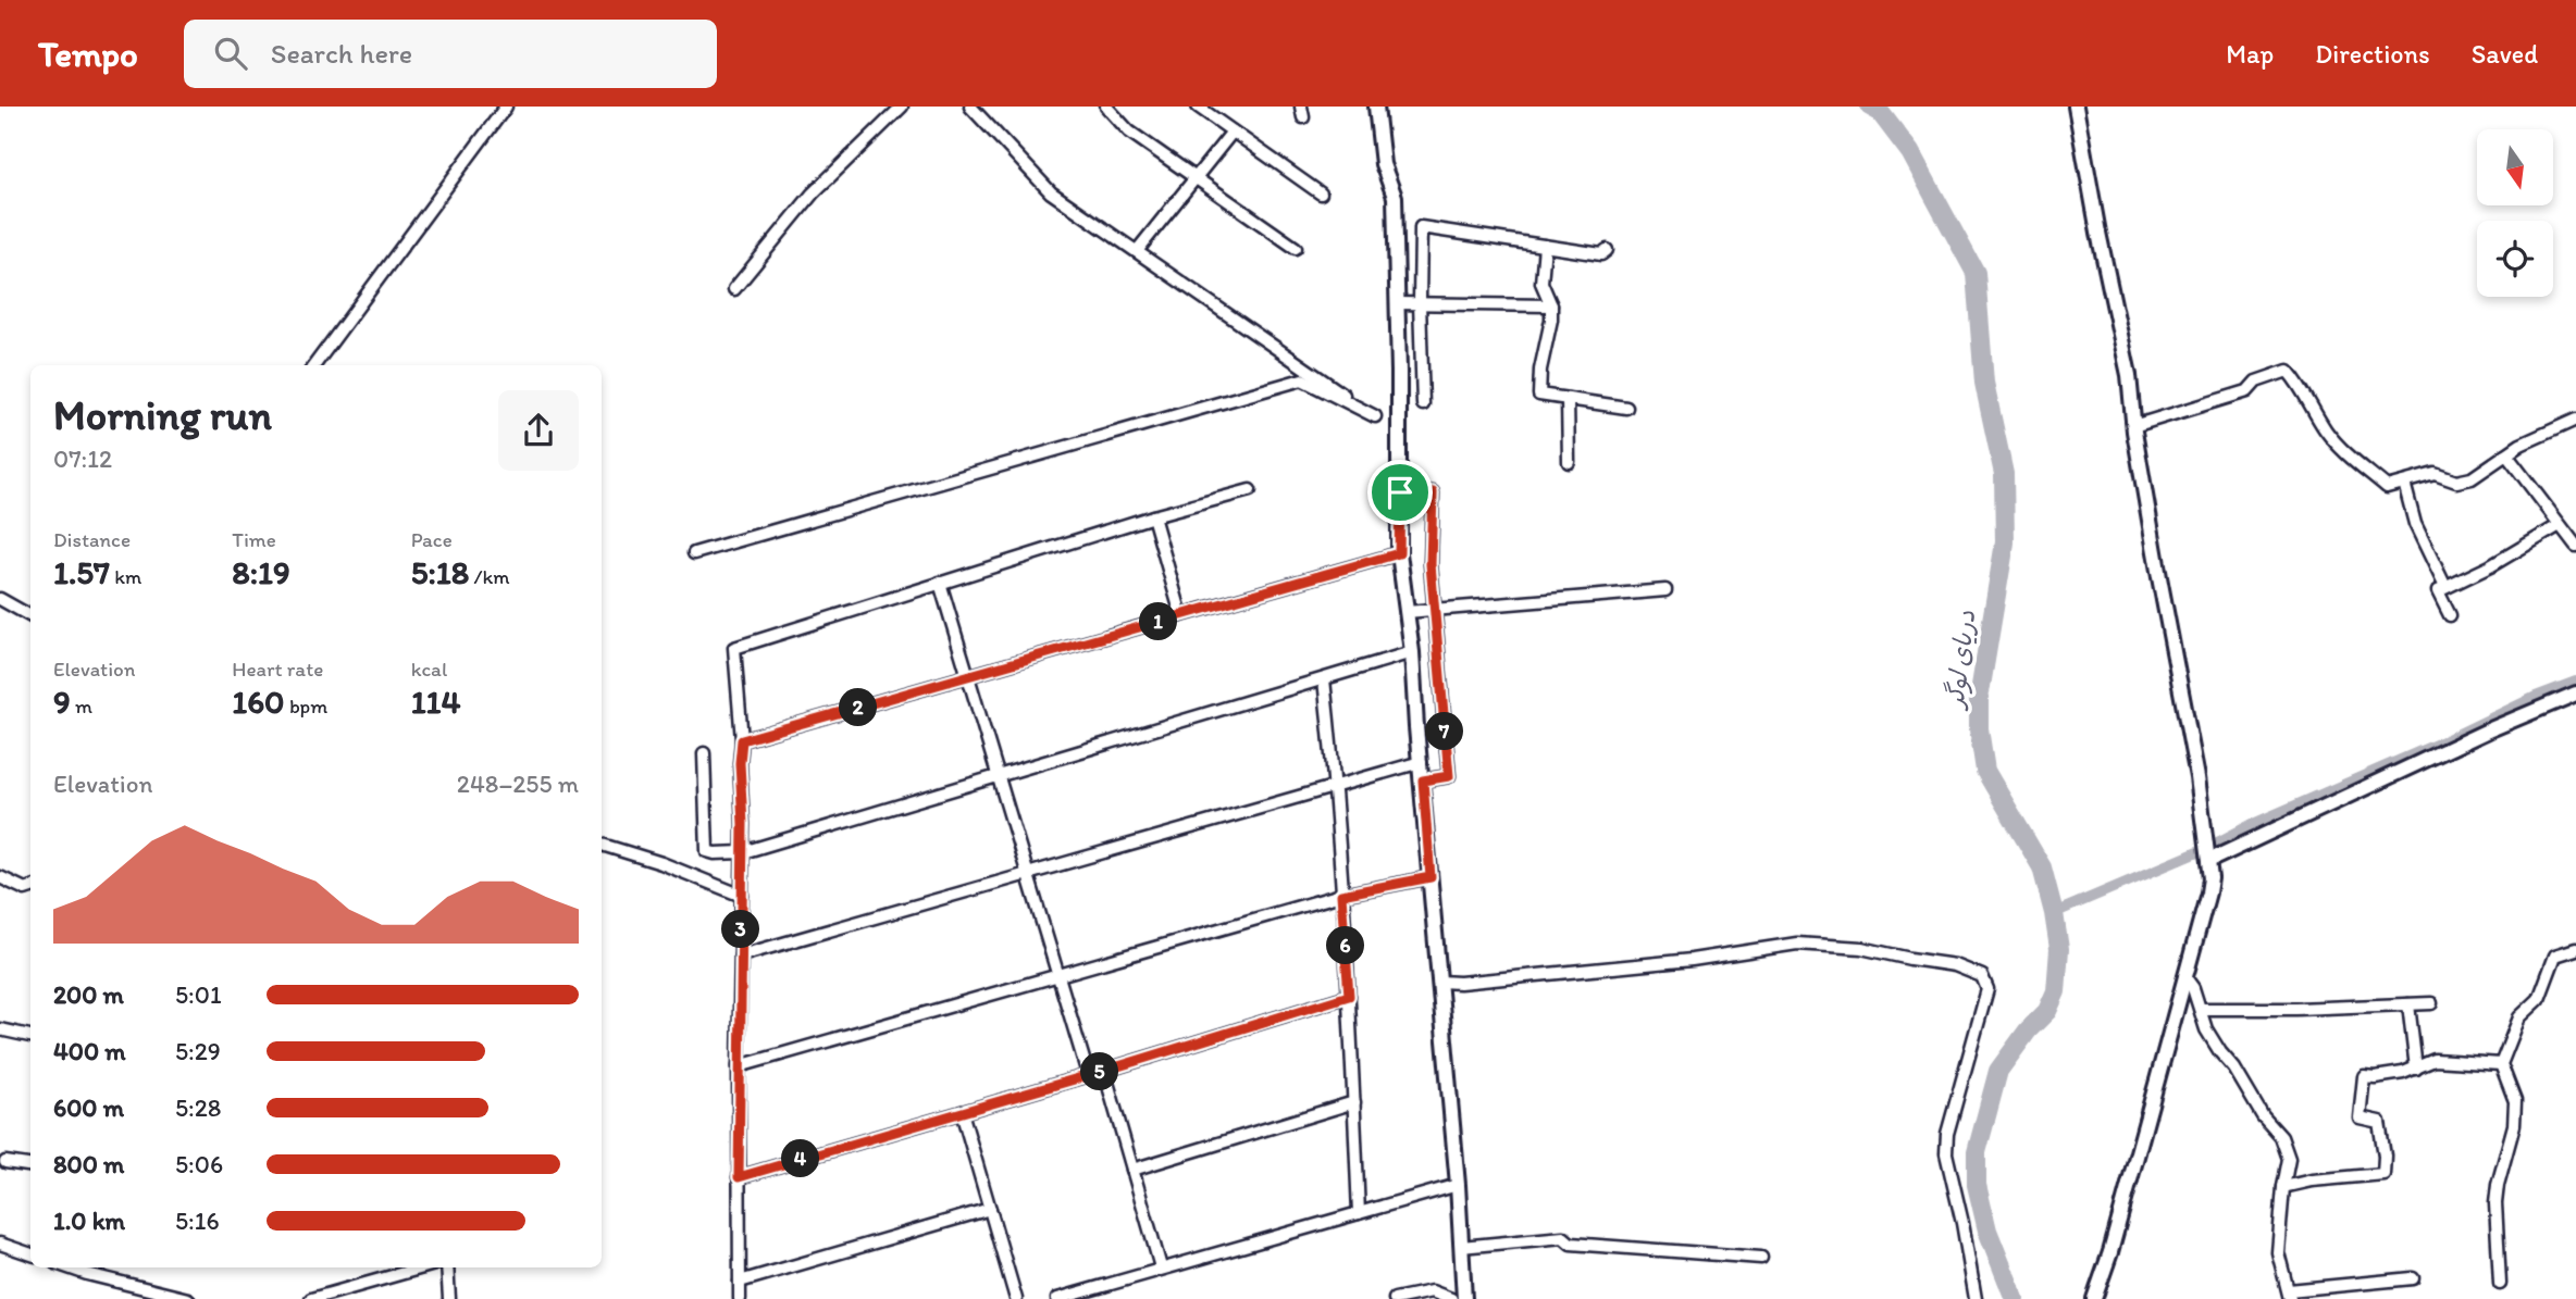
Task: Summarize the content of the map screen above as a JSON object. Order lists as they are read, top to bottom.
{
  "water": ["دریای لوگر"],
  "north": "bottom",
  "page": {
    "header": "Tempo",
    "search": "Search here",
    "nav": ["Map", "Directions", "Saved"],
    "heading": ["Morning run", "07:12"],
    "stats": [
      ["Distance", "1.57 km"],
      ["Time", "8:19"],
      ["Pace", "5:18 /km"],
      ["Elevation", "9 m"],
      ["Heart rate", "160 bpm"],
      ["kcal", "114"]
    ],
    "pins": [
      "1",
      "2",
      "7",
      "3",
      "6",
      "5",
      "4"
    ],
    "chart": ["Elevation", "248–255 m"],
    "list": [
      {
        "name": "200 m",
        "note": "5:01"
      },
      {
        "name": "400 m",
        "note": "5:29"
      },
      {
        "name": "600 m",
        "note": "5:28"
      },
      {
        "name": "800 m",
        "note": "5:06"
      },
      {
        "name": "1.0 km",
        "note": "5:16"
      }
    ]
  }
}
